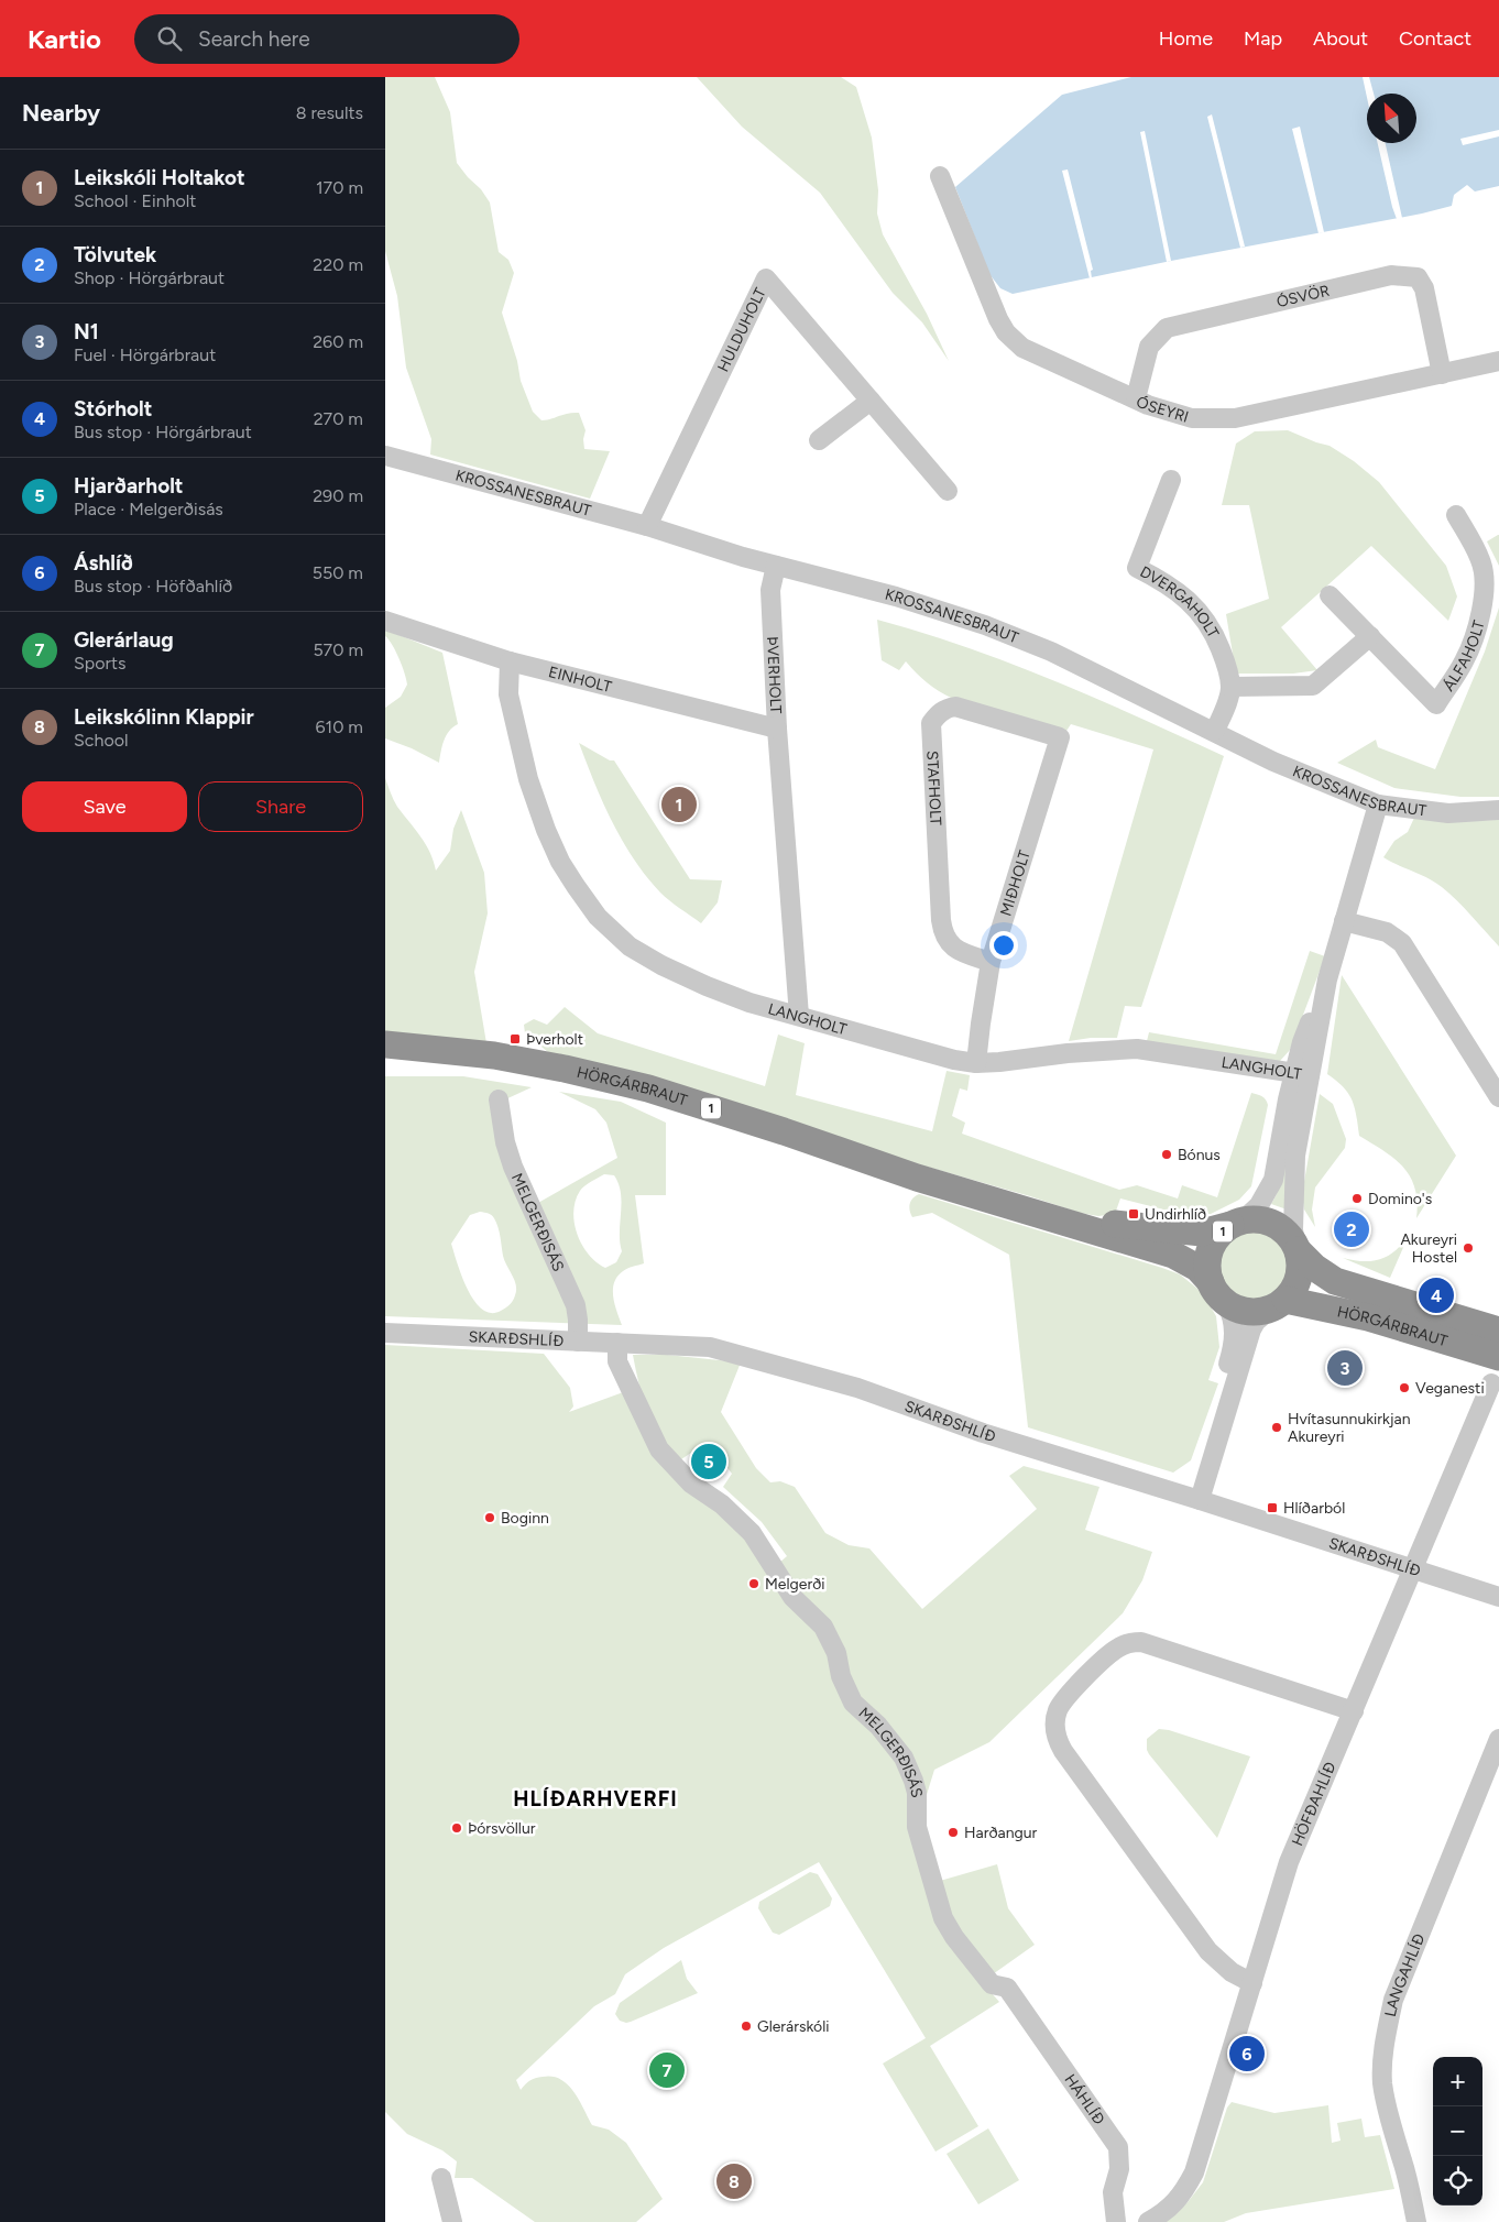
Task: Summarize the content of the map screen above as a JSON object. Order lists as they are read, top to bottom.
{
  "streets": {
    "highway": ["HÖRGÁRBRAUT", "1"],
    "street": [
      "ÓSVÖR",
      "HULDUHOLT",
      "ÓSEYRI",
      "KROSSANESBRAUT",
      "DVERGAHOLT",
      "ÁLFAHOLT",
      "ÞVERHOLT",
      "EINHOLT",
      "STAFHOLT",
      "MIÐHOLT",
      "LANGHOLT",
      "MELGERÐISÁS",
      "SKARÐSHLÍÐ",
      "HÖFÐAHLÍÐ",
      "LANGAHLÍÐ",
      "HÁHLÍÐ"
    ]
  },
  "crossings": [
    ["ÓSVÖR", "ÓSEYRI"],
    ["HULDUHOLT", "KROSSANESBRAUT"],
    ["KROSSANESBRAUT", "DVERGAHOLT"],
    ["KROSSANESBRAUT", "ÞVERHOLT"],
    ["ÞVERHOLT", "EINHOLT"],
    ["ÞVERHOLT", "LANGHOLT"],
    ["EINHOLT", "LANGHOLT"],
    ["STAFHOLT", "MIÐHOLT"],
    ["MIÐHOLT", "LANGHOLT"],
    ["HÖRGÁRBRAUT", "1"],
    ["MELGERÐISÁS", "SKARÐSHLÍÐ"],
    ["MELGERÐISÁS", "HÁHLÍÐ"],
    ["SKARÐSHLÍÐ", "HÖFÐAHLÍÐ"]
  ],
  "districts": ["HLÍÐARHVERFI"],
  "places": {
    "transit": ["Þverholt", "Undirhlíð", "Hlíðarból"],
    "other": [
      "Bónus",
      "Domino's",
      "Akureyri Hostel",
      "Veganesti",
      "Hvítasunnukirkjan Akureyri",
      "Boginn",
      "Melgerði",
      "Þórsvöllur",
      "Harðangur",
      "Glerárskóli"
    ]
  },
  "north": "top left",
  "page": {
    "header": "Kartio",
    "search": "Search here",
    "nav": [
      "Home",
      "Map",
      "About",
      "Contact"
    ],
    "heading": ["Nearby", "8 results"],
    "list": [
      {
        "mark": "1",
        "name": "Leikskóli Holtakot",
        "note": "School · Einholt",
        "value": "170 m"
      },
      {
        "mark": "2",
        "name": "Tölvutek",
        "note": "Shop · Hörgárbraut",
        "value": "220 m"
      },
      {
        "mark": "3",
        "name": "N1",
        "note": "Fuel · Hörgárbraut",
        "value": "260 m"
      },
      {
        "mark": "4",
        "name": "Stórholt",
        "note": "Bus stop · Hörgárbraut",
        "value": "270 m"
      },
      {
        "mark": "5",
        "name": "Hjarðarholt",
        "note": "Place · Melgerðisás",
        "value": "290 m"
      },
      {
        "mark": "6",
        "name": "Áshlíð",
        "note": "Bus stop · Höfðahlíð",
        "value": "550 m"
      },
      {
        "mark": "7",
        "name": "Glerárlaug",
        "note": "Sports",
        "value": "570 m"
      },
      {
        "mark": "8",
        "name": "Leikskólinn Klappir",
        "note": "School",
        "value": "610 m"
      }
    ],
    "buttons": ["Save", "Share"],
    "pins": [
      "1",
      "2",
      "4",
      "3",
      "5",
      "6",
      "7",
      "8"
    ],
    "map_buttons": ["+", "−"]
  }
}
